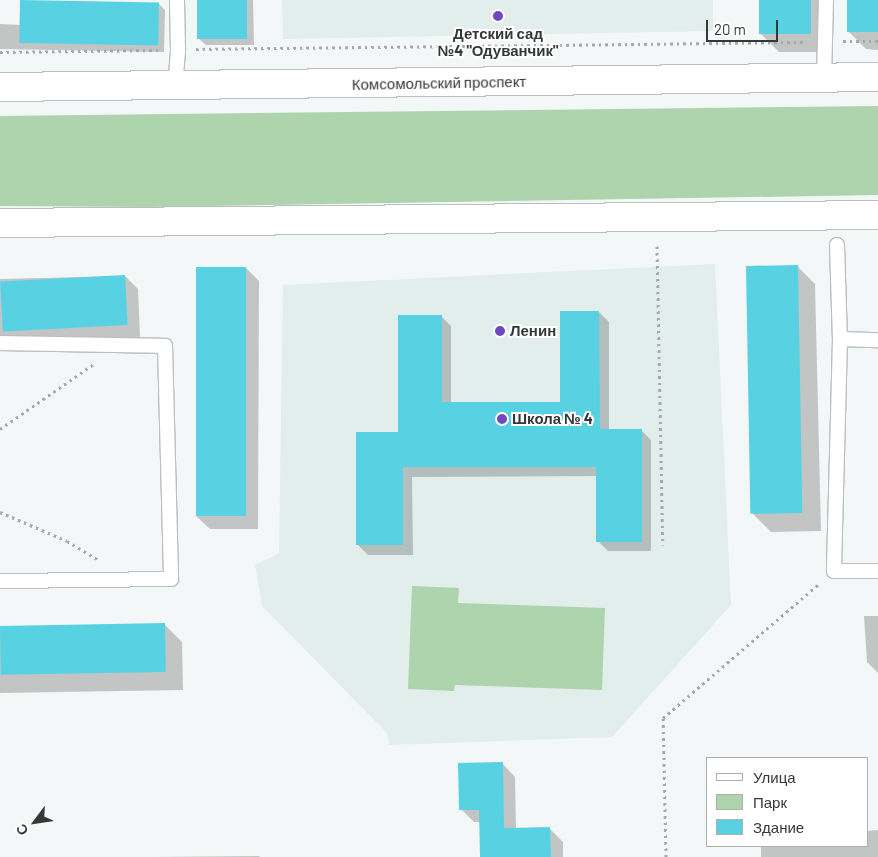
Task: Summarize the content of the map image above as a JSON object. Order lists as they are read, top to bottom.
{
  "streets": {
    "main road": ["Комсомольский проспект"]
  },
  "places": ["Детский сад №4 \"Одуванчик\"", "Ленин", "Школа № 4"],
  "legend": ["Улица", "Парк", "Здание"],
  "scale_bar": "20 m",
  "north": "bottom left"
}
